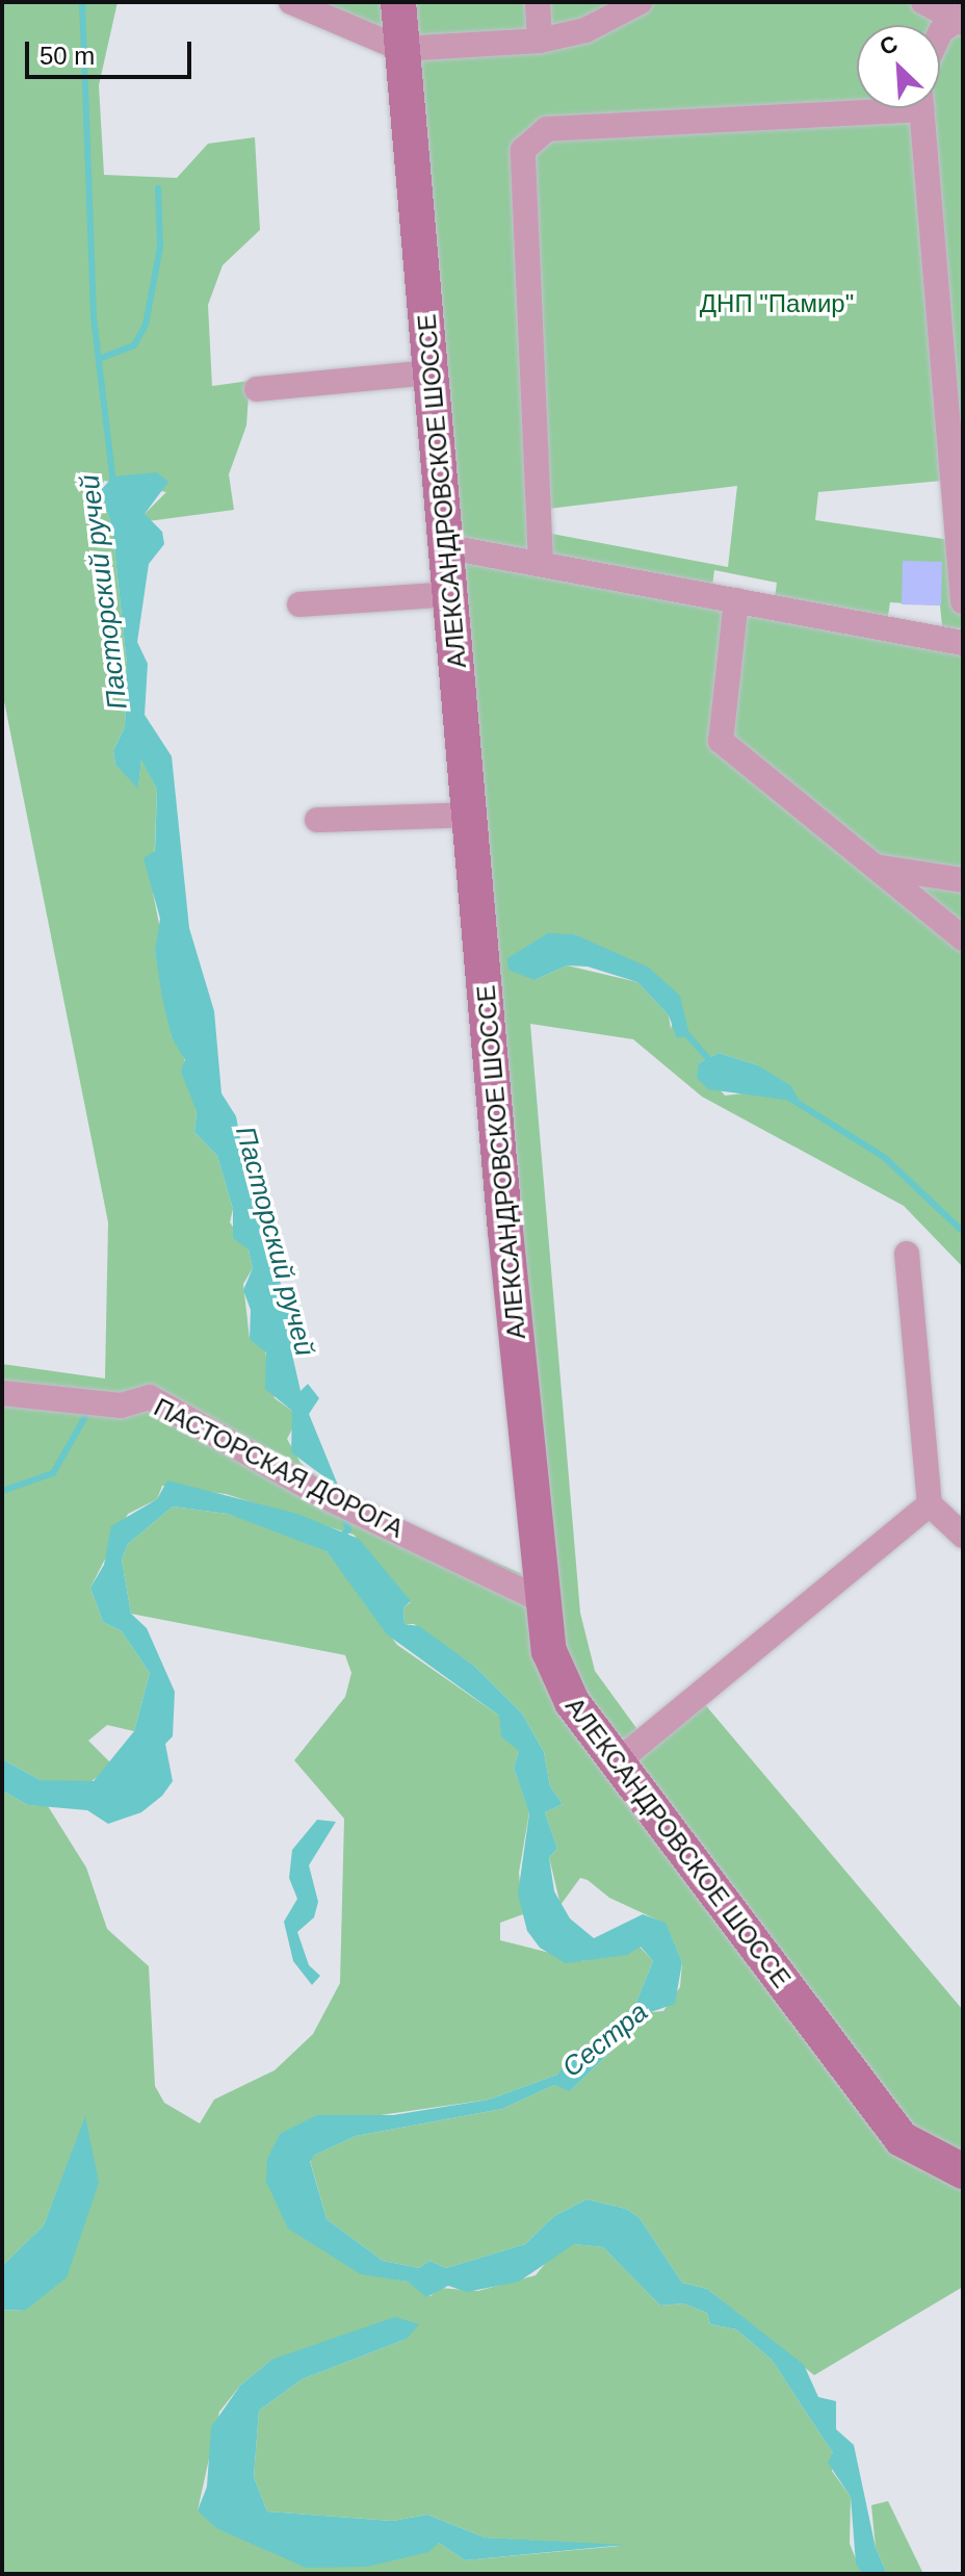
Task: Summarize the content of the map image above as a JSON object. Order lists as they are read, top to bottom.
{
  "streets": {
    "street": ["АЛЕКСАНДРОВСКОЕ ШОССЕ", "ПАСТОРСКАЯ ДОРОГА"]
  },
  "crossings": [
    ["АЛЕКСАНДРОВСКОЕ ШОССЕ", "ПАСТОРСКАЯ ДОРОГА"]
  ],
  "water": ["Пасторский ручей", "Сестра"],
  "parks": ["ДНП \"Памир\""],
  "scale_bar": "50 m",
  "north": "top left"
}
